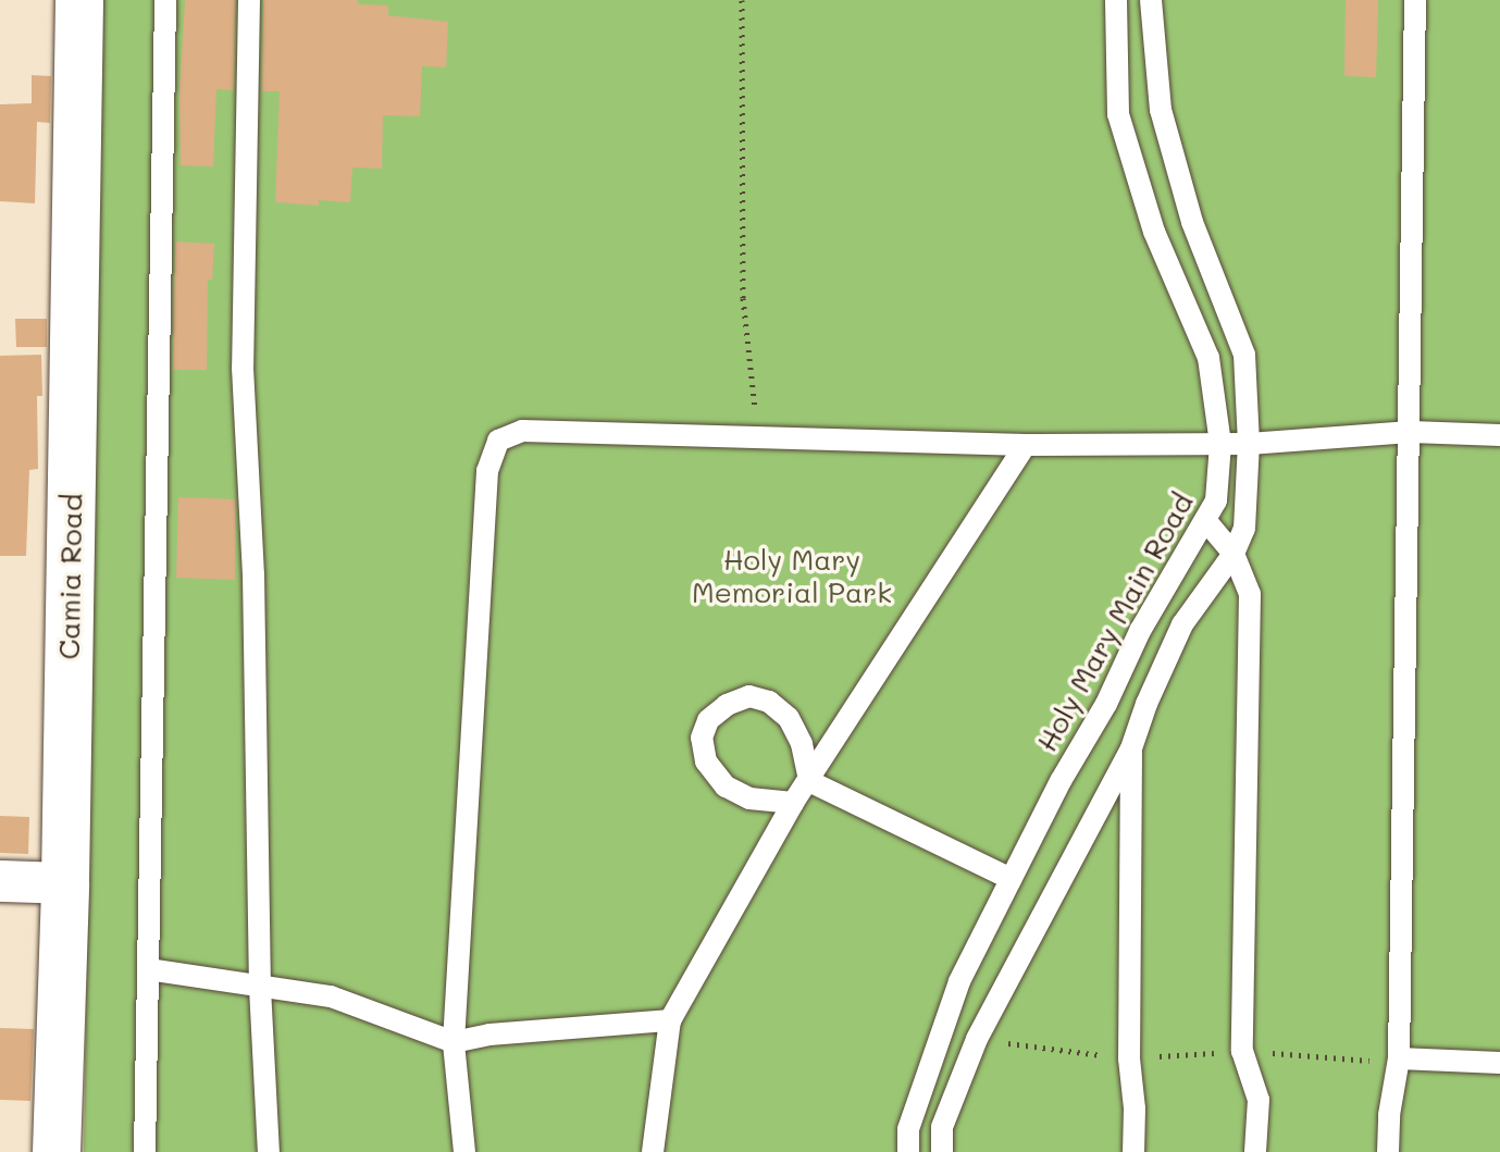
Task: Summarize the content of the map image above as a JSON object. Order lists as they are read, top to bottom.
{
  "streets": {
    "street": ["Camia Road"],
    "lane": ["Holy Mary Main Road"]
  },
  "parks": ["Holy Mary Memorial Park"]
}
